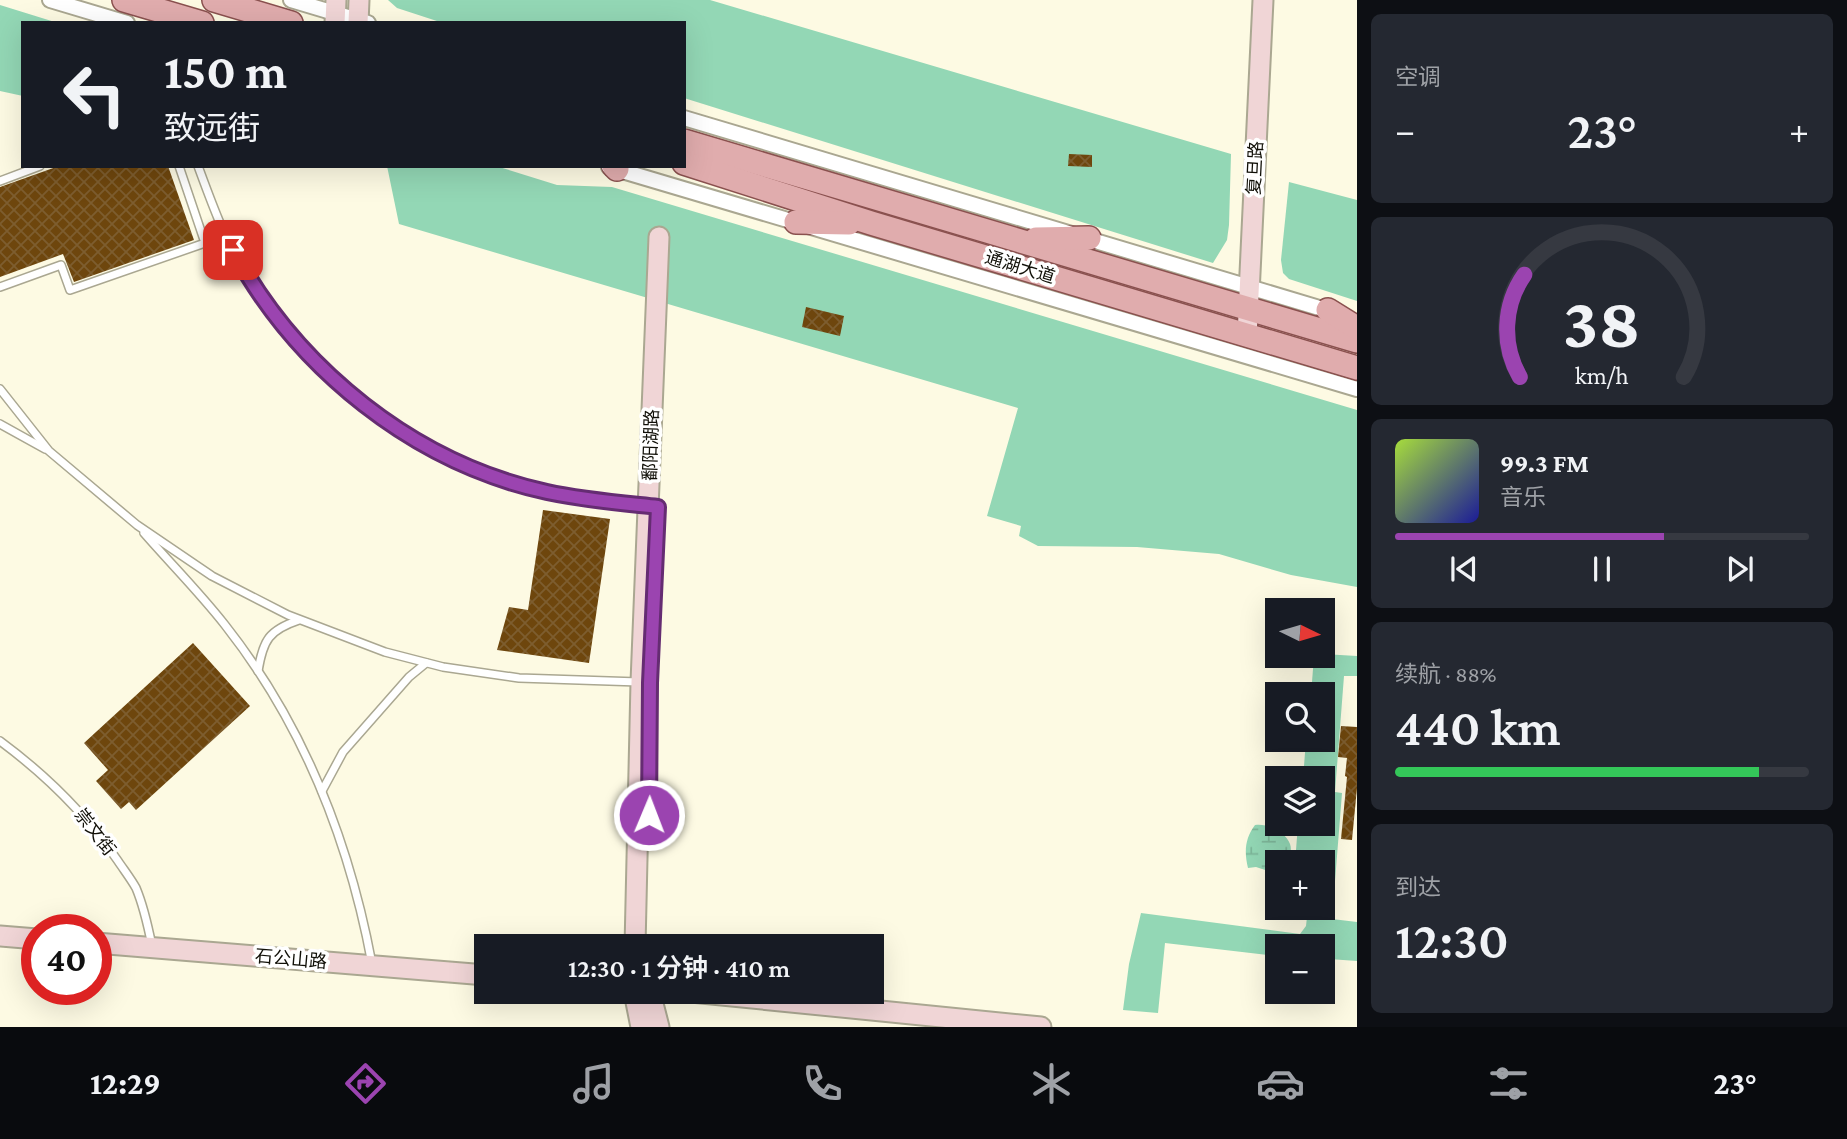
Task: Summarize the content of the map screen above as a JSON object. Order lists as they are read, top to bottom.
{
  "streets": {
    "main road": ["通湖大道"],
    "street": ["复旦路", "鄱阳湖路", "石公山路"],
    "lane": ["崇文街"]
  },
  "crossings": [
    ["复旦路", "通湖大道"],
    ["崇文街", "石公山路"]
  ],
  "north": "right",
  "page": {
    "tile": [
      "空调",
      ["续航 · 88%", "440 km"],
      ["到达", "12:30"]
    ],
    "turn": ["150 m", "致远街"],
    "heat": ["−", "23°", "+"],
    "song": ["99.3 FM", "音乐"],
    "map_buttons": ["+", "−"],
    "limit": "40",
    "trip": "12:30 · 1 分钟 · 410 m",
    "tabs": ["12:29", "23°"],
    "gauge": ["38", "km/h"]
  }
}
